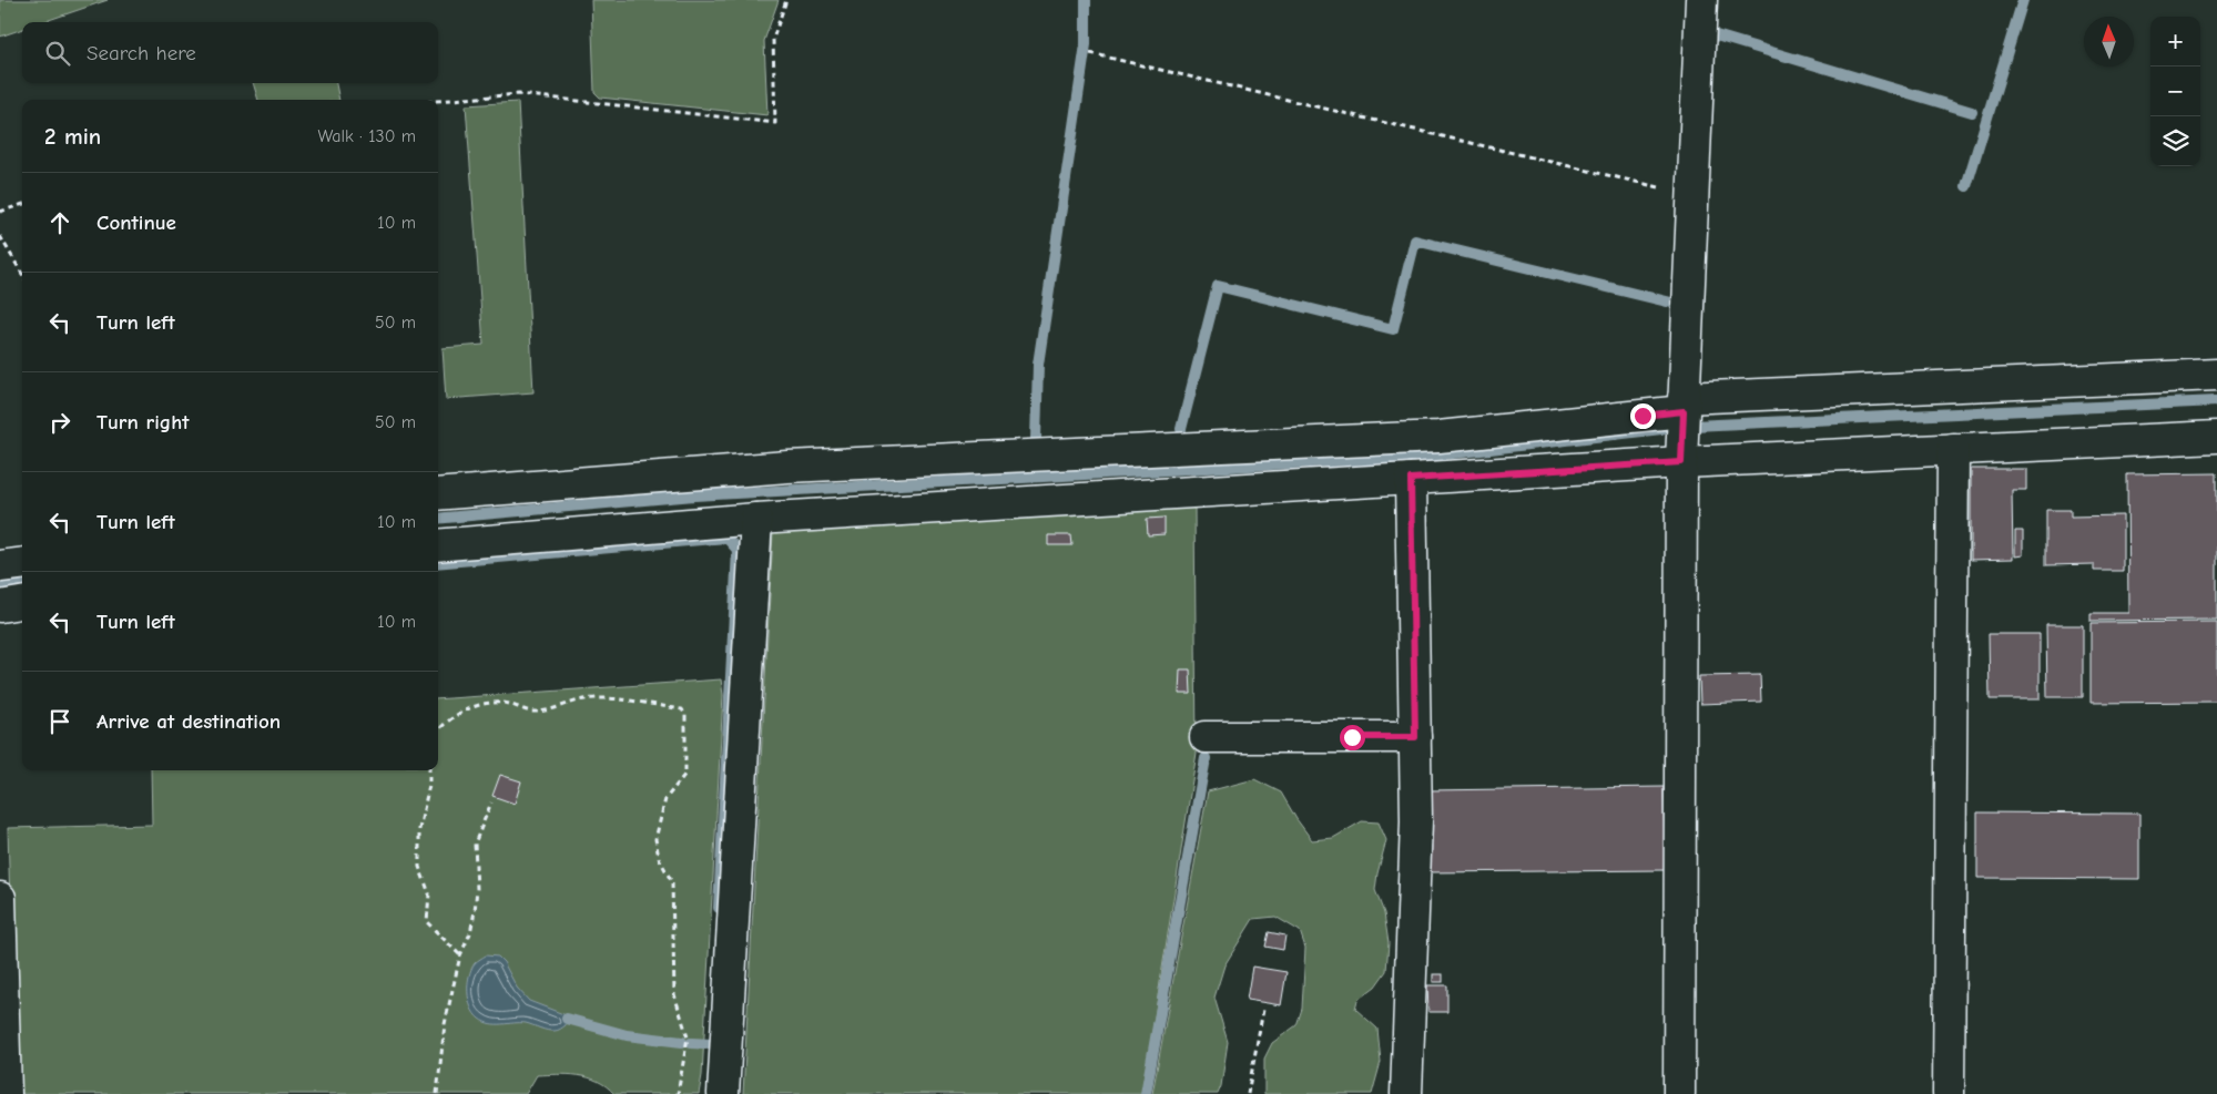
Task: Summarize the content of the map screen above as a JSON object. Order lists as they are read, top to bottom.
{
  "north": "top",
  "page": {
    "map_buttons": ["+", "−"],
    "search": "Search here",
    "heading": ["2 min", "Walk · 130 m"],
    "list": [
      ["Continue", "10 m"],
      ["Turn left", "50 m"],
      ["Turn right", "50 m"],
      ["Turn left", "10 m"],
      ["Turn left", "10 m"],
      "Arrive at destination"
    ]
  }
}
